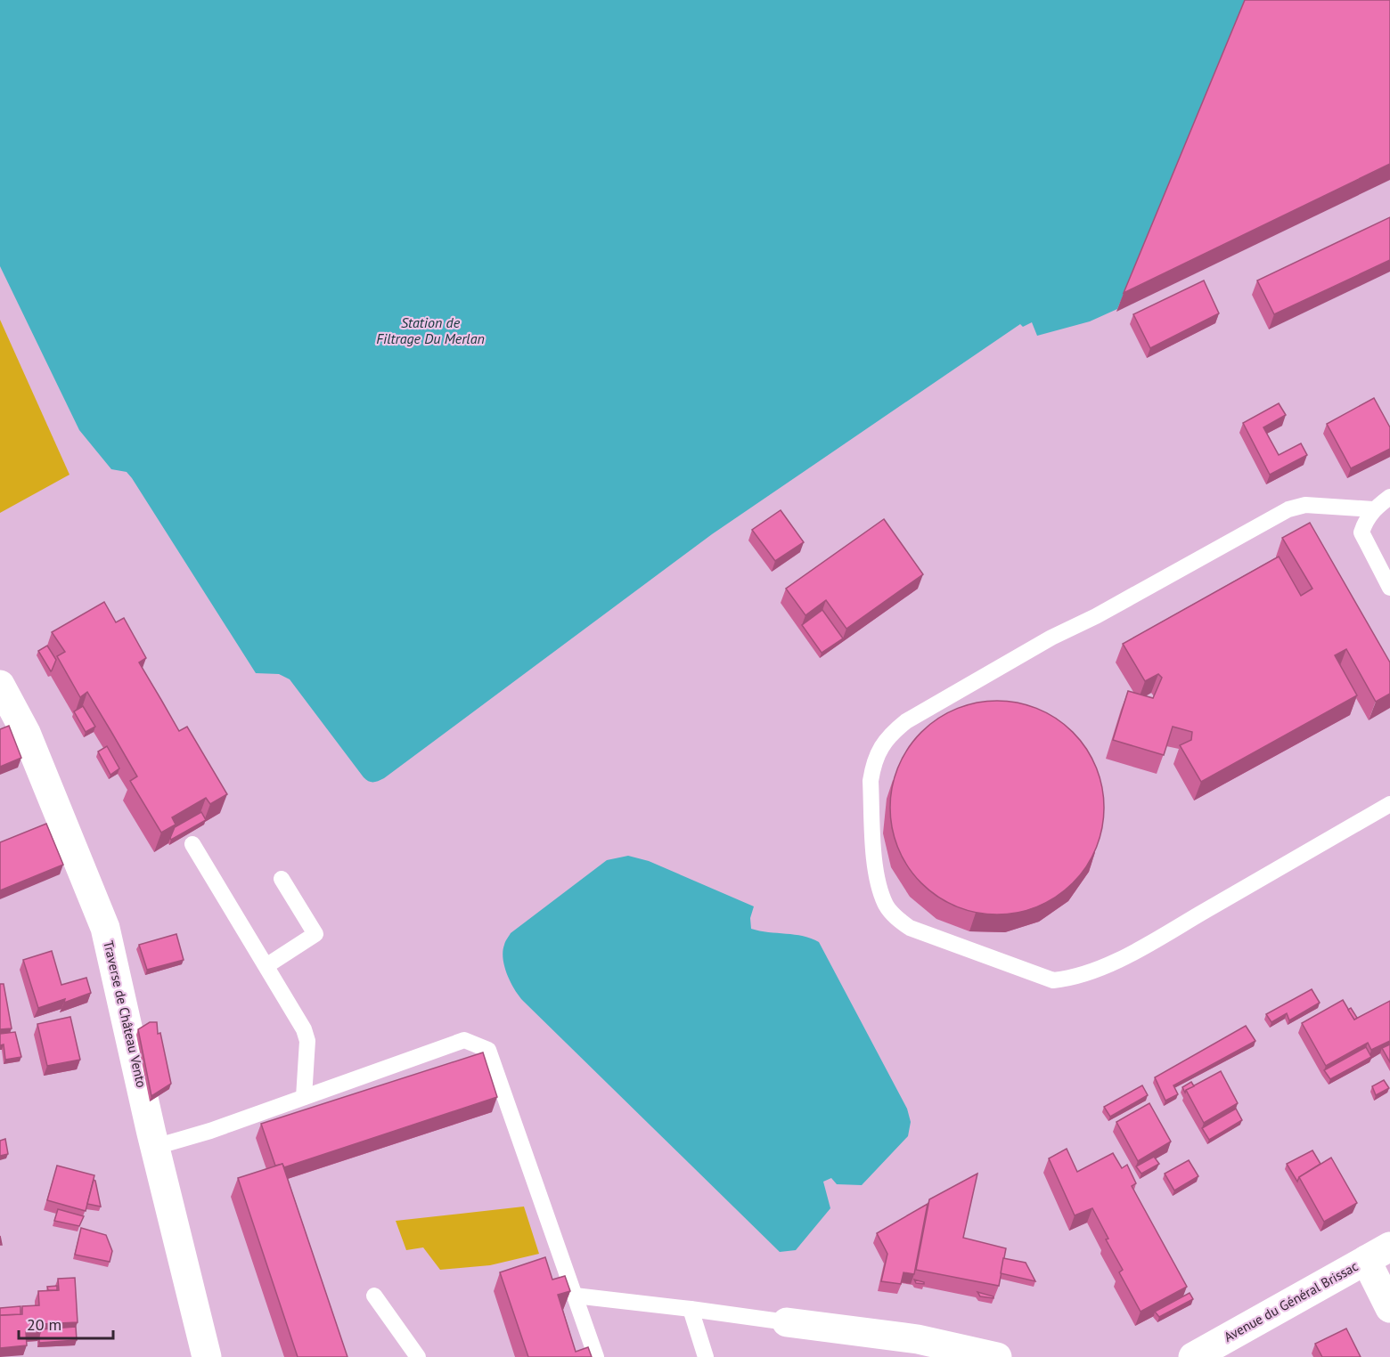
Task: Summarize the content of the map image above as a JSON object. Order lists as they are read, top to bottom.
{
  "streets": {
    "street": ["Traverse de Château Vento", "Avenue du Général Brissac"]
  },
  "water": ["Station de Filtrage Du Merlan"],
  "scale_bar": "20 m"
}
